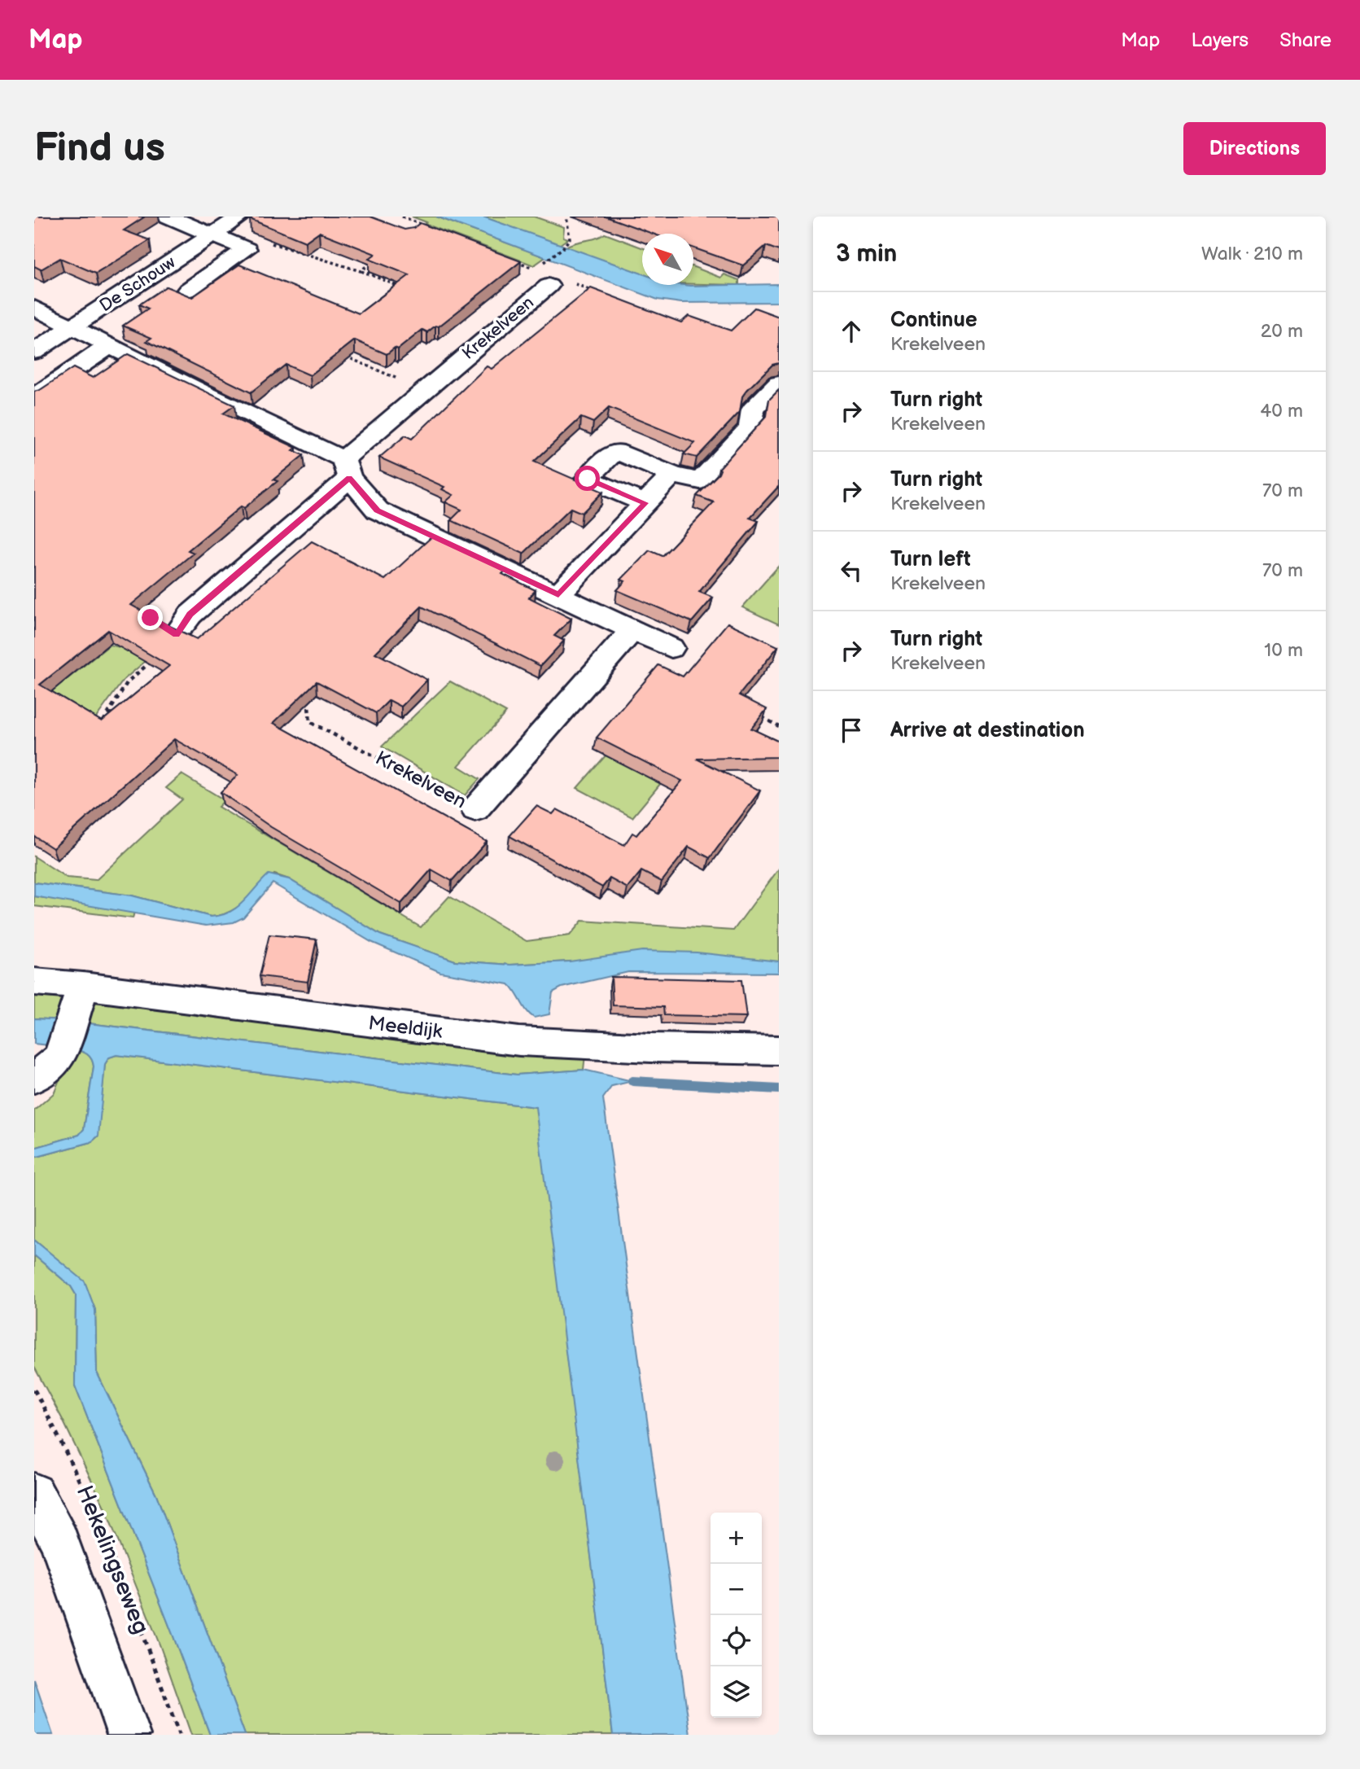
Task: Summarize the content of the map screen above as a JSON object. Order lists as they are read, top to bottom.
{
  "streets": {
    "street": [
      "De Schouw",
      "Krekelveen",
      "Meeldijk",
      "Hekelingseweg"
    ]
  },
  "north": "top left",
  "page": {
    "header": "Map",
    "nav": ["Map", "Layers", "Share"],
    "buttons": "Directions",
    "title": "Find us",
    "heading": ["3 min", "Walk · 210 m"],
    "list": [
      ["Continue", "Krekelveen", "20 m"],
      ["Turn right", "Krekelveen", "40 m"],
      ["Turn right", "Krekelveen", "70 m"],
      ["Turn left", "Krekelveen", "70 m"],
      ["Turn right", "Krekelveen", "10 m"],
      "Arrive at destination"
    ],
    "map_buttons": ["+", "−"]
  }
}
